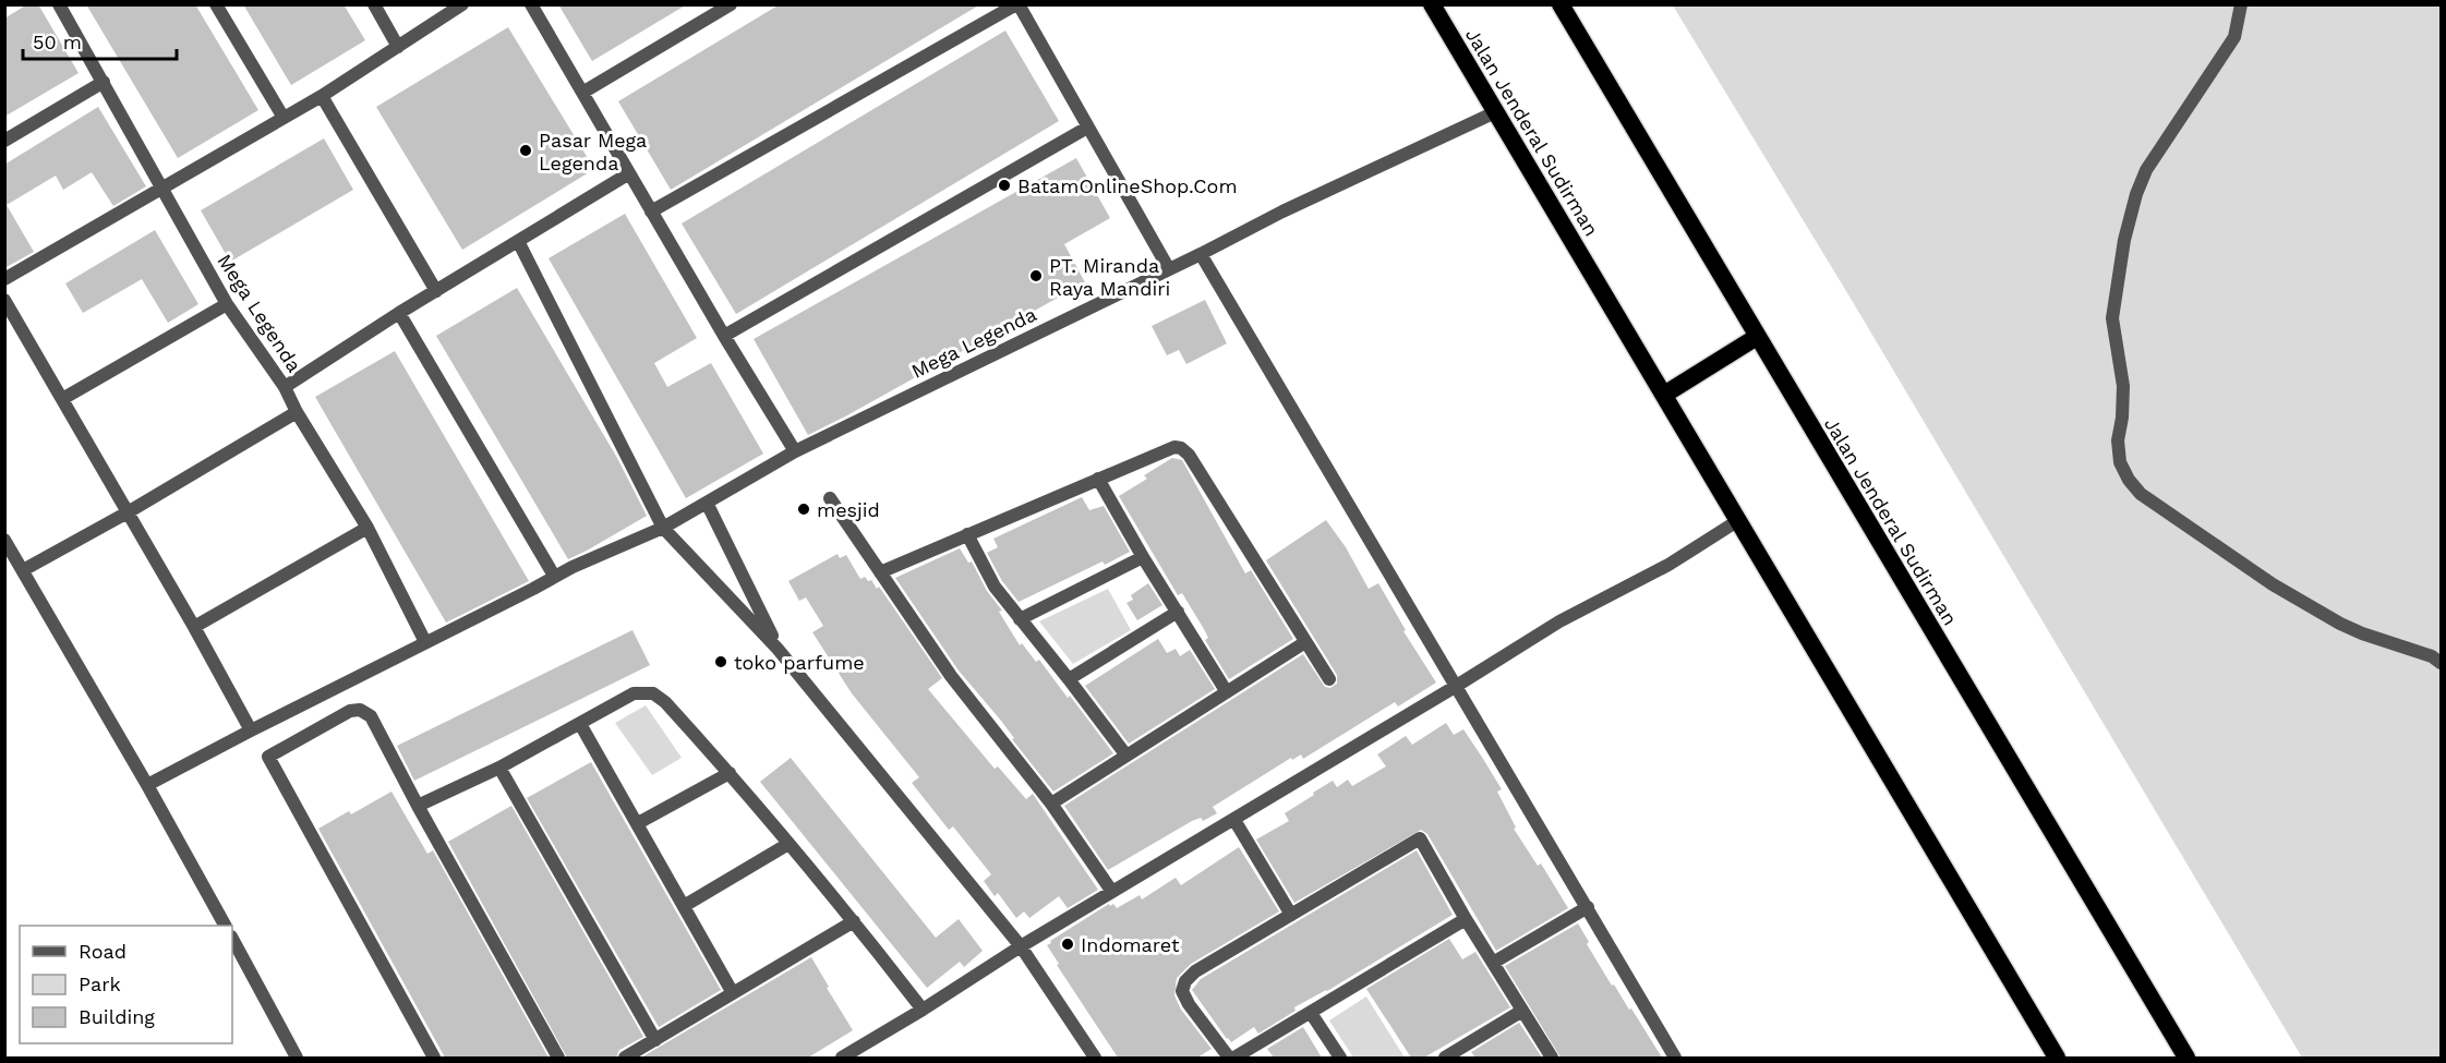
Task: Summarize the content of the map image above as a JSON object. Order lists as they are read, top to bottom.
{
  "streets": {
    "highway": ["Jalan Jenderal Sudirman"],
    "street": ["Mega Legenda"]
  },
  "crossings": [
    ["Jalan Jenderal Sudirman", "Mega Legenda"]
  ],
  "places": [
    "Pasar Mega Legenda",
    "BatamOnlineShop.Com",
    "PT. Miranda Raya Mandiri",
    "mesjid",
    "toko parfume",
    "Indomaret"
  ],
  "legend": ["Road", "Park", "Building"],
  "scale_bar": "50 m"
}
